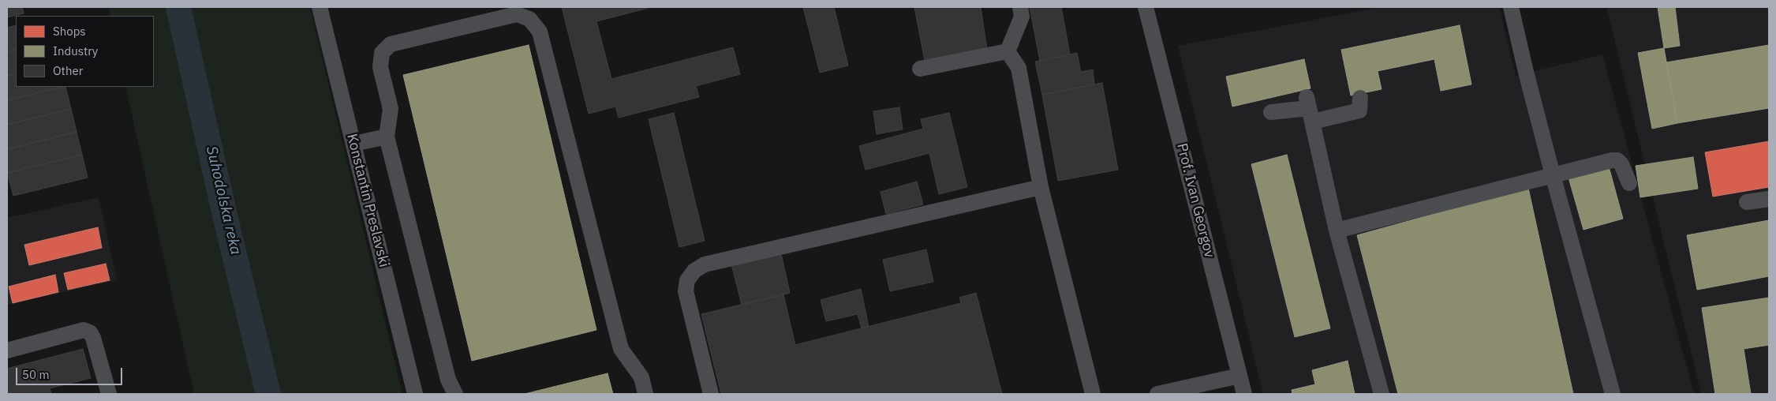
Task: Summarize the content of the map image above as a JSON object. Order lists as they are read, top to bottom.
{
  "streets": {
    "street": ["Konstantin Preslavski", "Prof. Ivan Georgov"]
  },
  "water": ["Suhodolska reka"],
  "legend": ["Shops", "Industry", "Other"],
  "scale_bar": "50 m"
}
